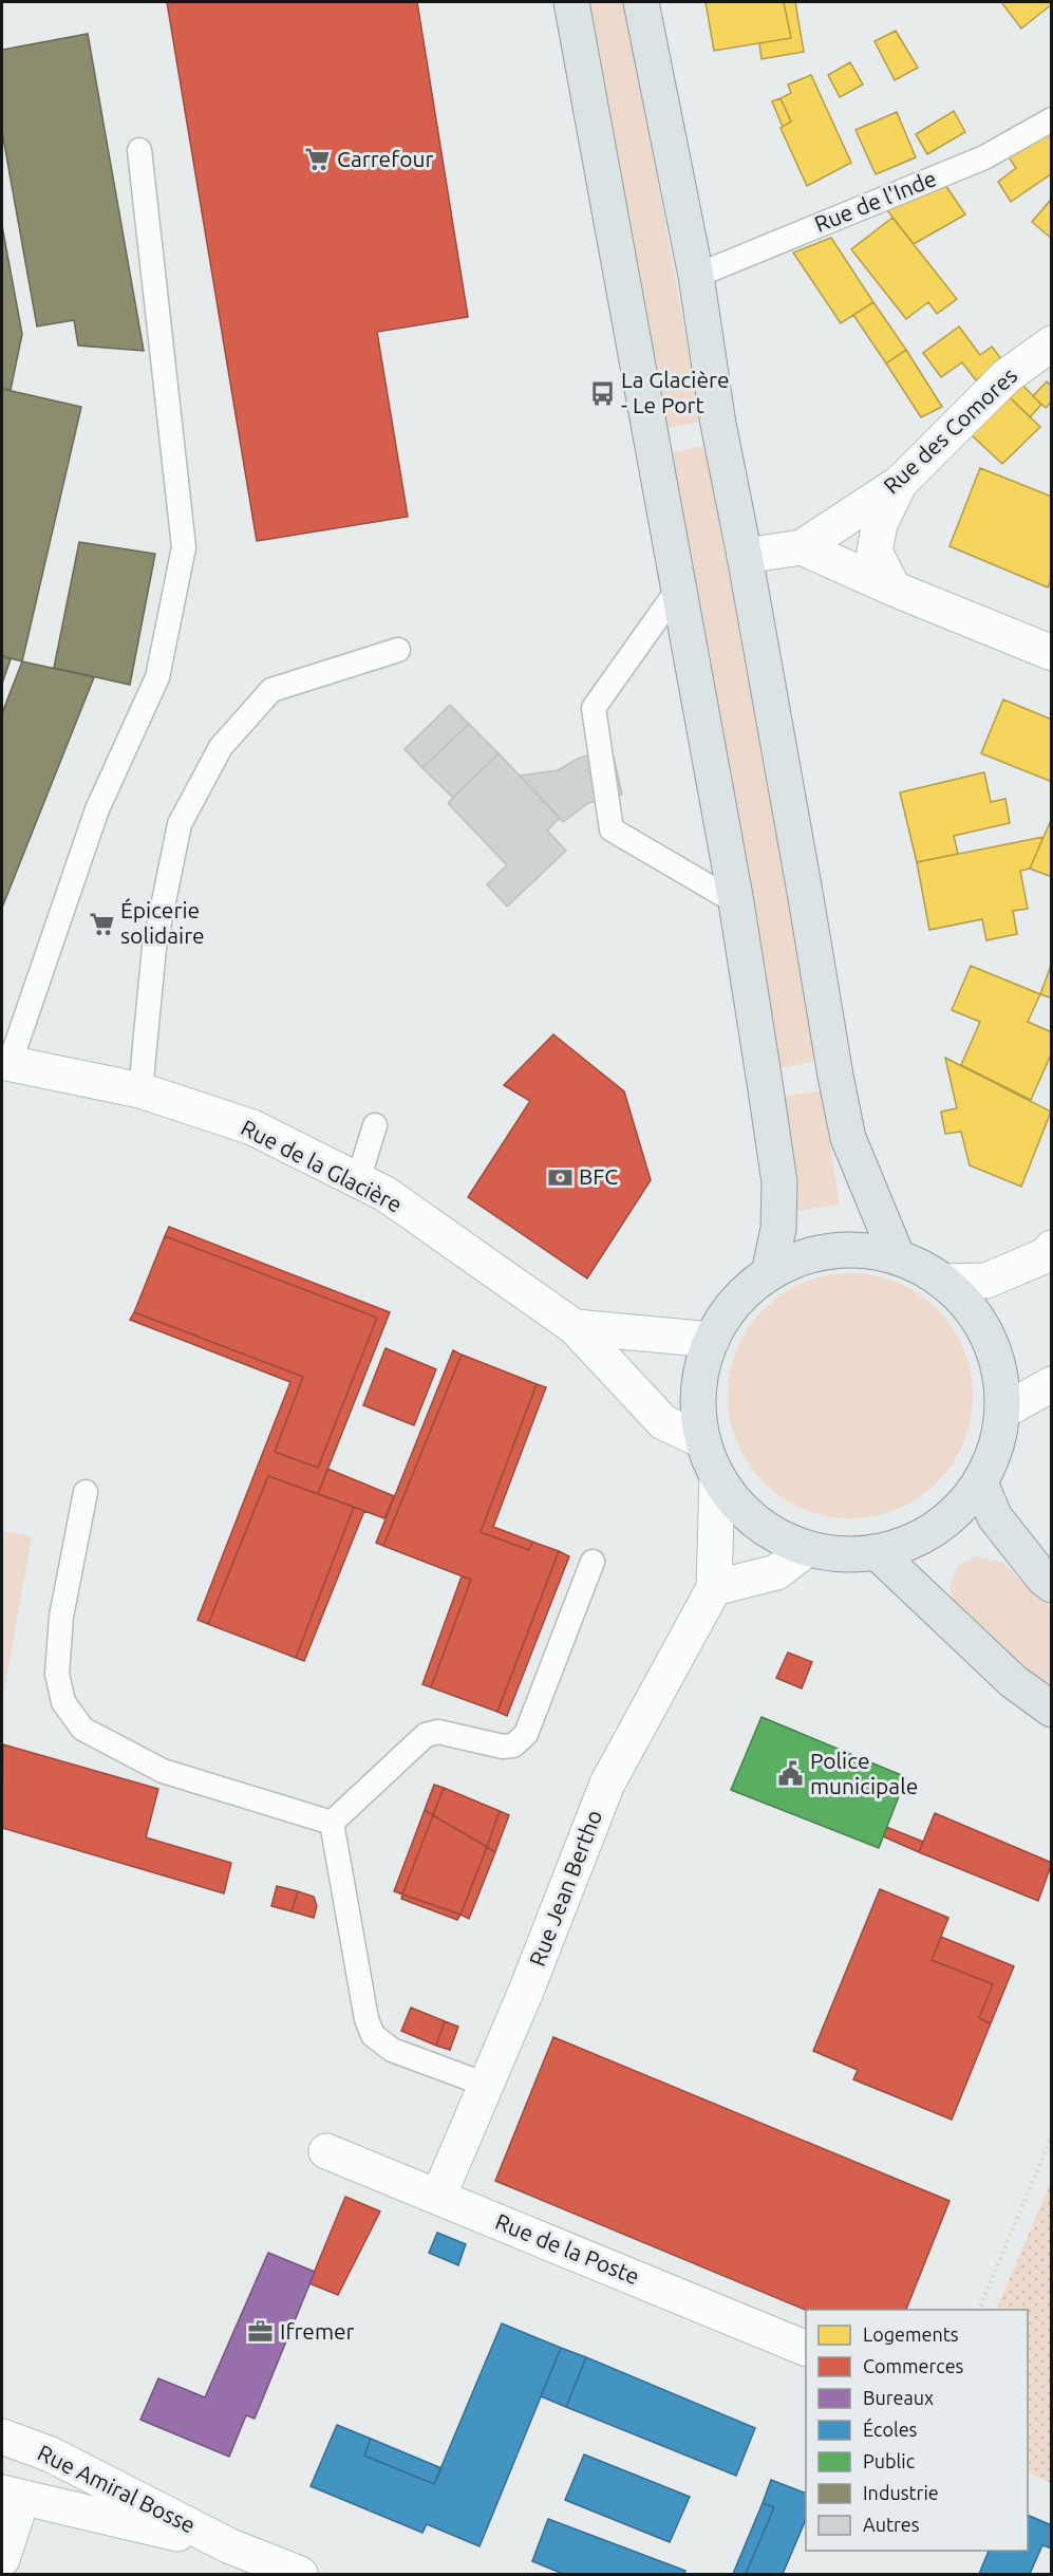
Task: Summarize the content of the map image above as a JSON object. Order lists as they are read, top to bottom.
{
  "streets": {
    "street": [
      "Rue des Comores",
      "Rue de la Glacière",
      "Rue Jean Bertho",
      "Rue de la Poste",
      "Rue Amiral Bosse"
    ],
    "lane": ["Rue de l'Inde"]
  },
  "crossings": [
    ["Rue Jean Bertho", "Rue de la Poste"]
  ],
  "places": {
    "supermarket": ["Carrefour", "Épicerie solidaire"],
    "bus stop": ["La Glacière - Le Port"],
    "bank": ["BFC"],
    "public building": ["Police municipale"],
    "office": ["Ifremer"]
  },
  "legend": [
    "Logements",
    "Commerces",
    "Bureaux",
    "Écoles",
    "Public",
    "Industrie",
    "Autres"
  ]
}
